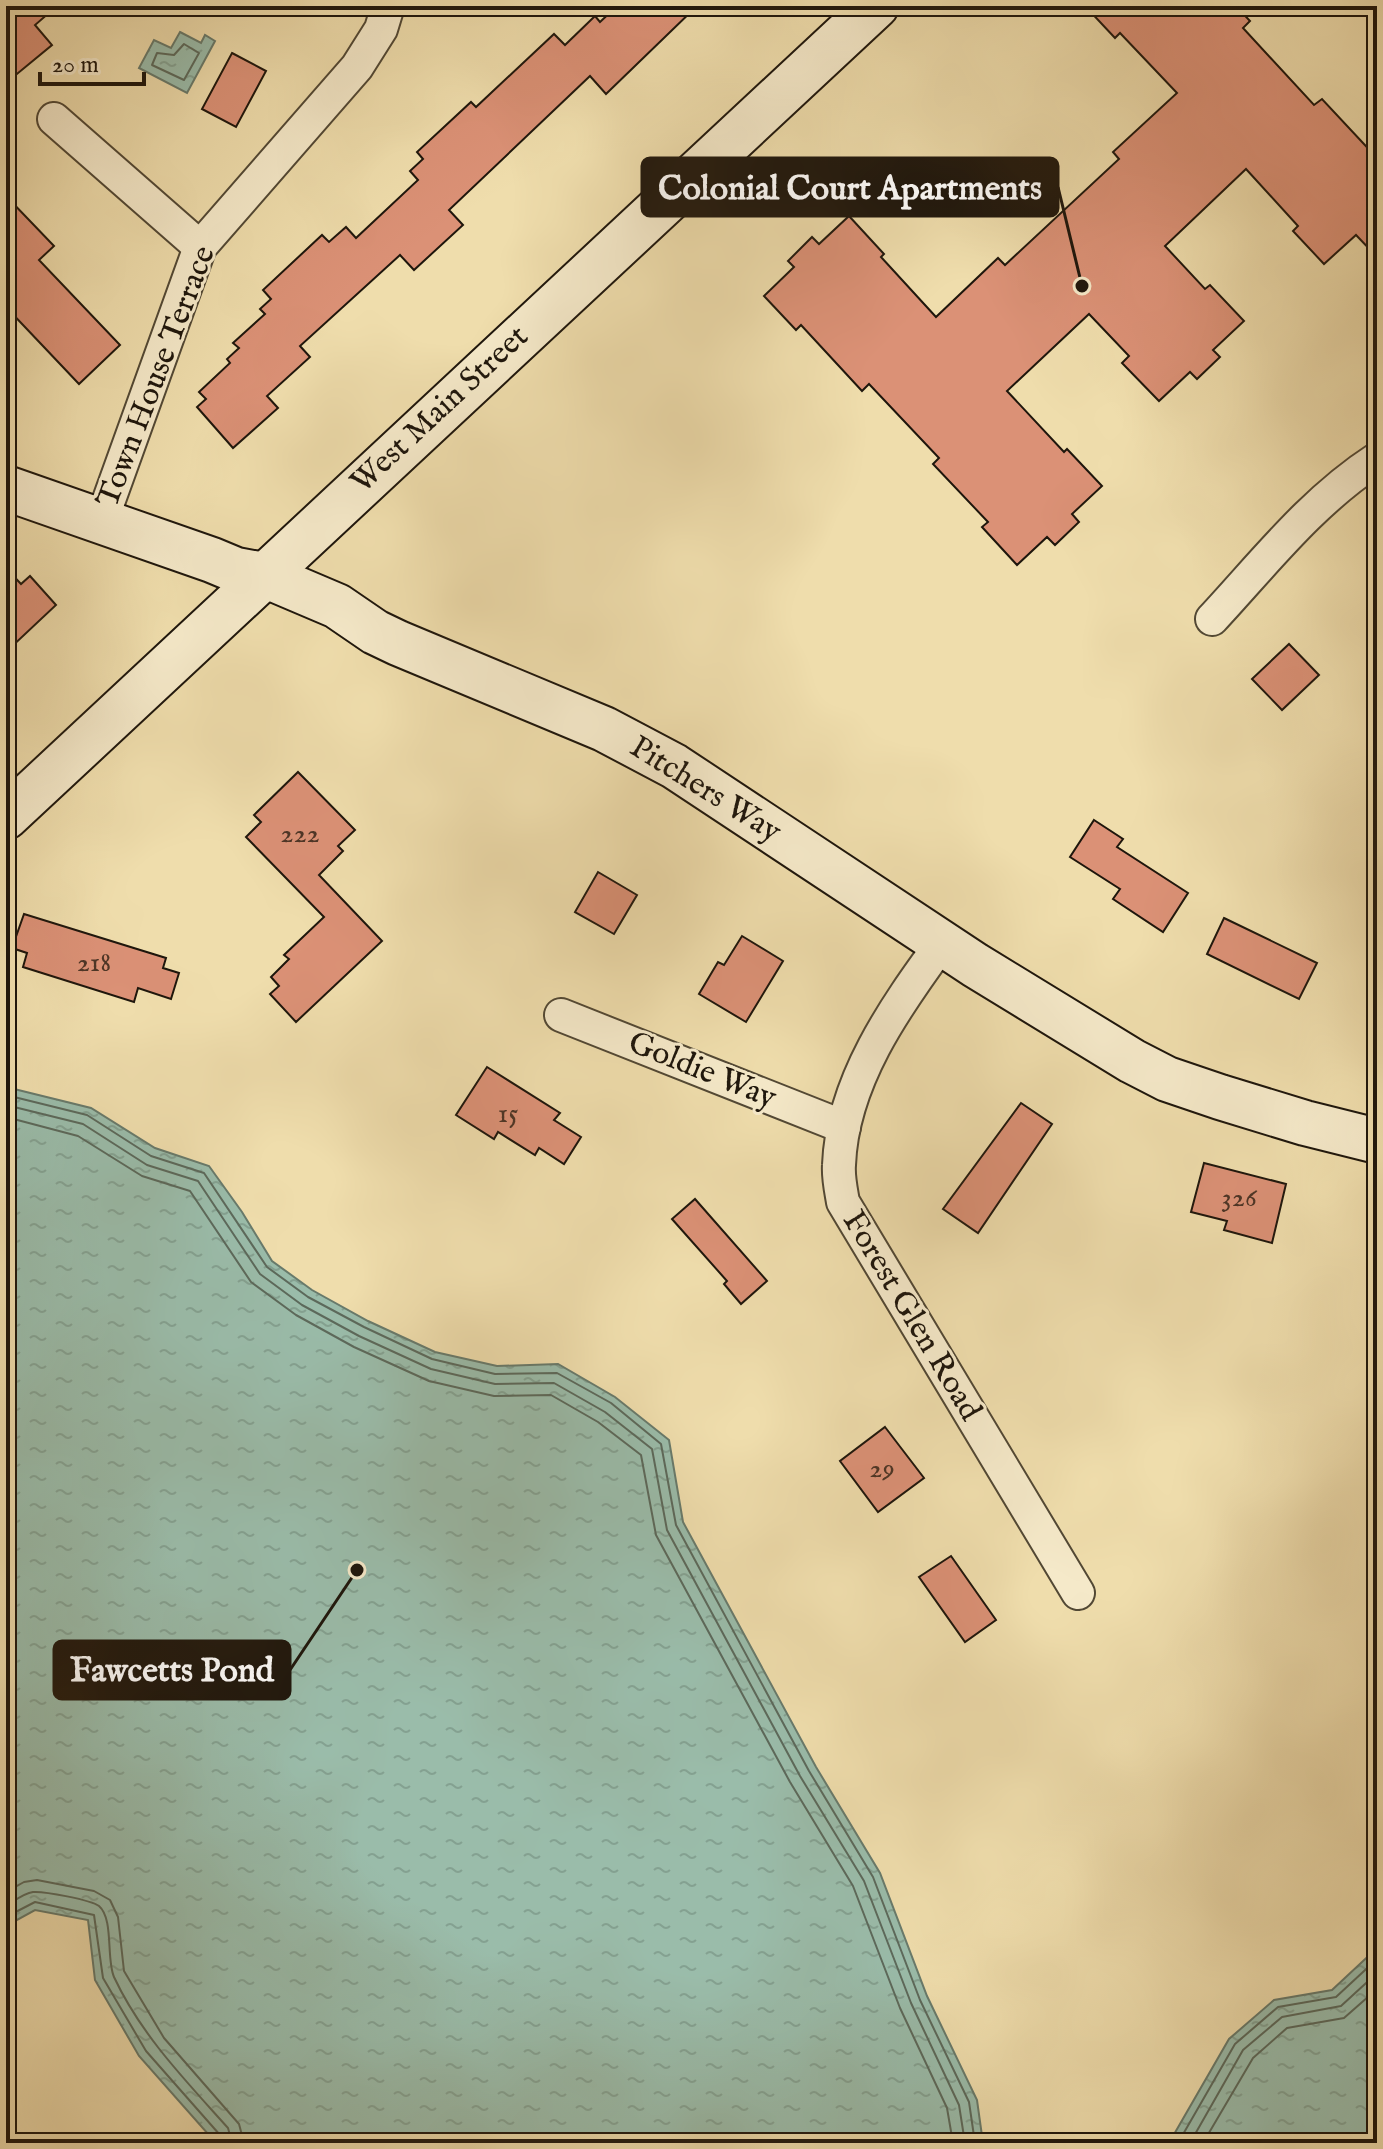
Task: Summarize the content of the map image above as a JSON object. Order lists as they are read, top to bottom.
{
  "streets": {
    "main road": ["West Main Street", "Pitchers Way"],
    "street": ["Town House Terrace", "Goldie Way", "Forest Glen Road"]
  },
  "crossings": [
    ["Town House Terrace", "Pitchers Way"],
    ["West Main Street", "Pitchers Way"],
    ["Pitchers Way", "Forest Glen Road"],
    ["Goldie Way", "Forest Glen Road"]
  ],
  "places": ["Colonial Court Apartments", "Fawcetts Pond"],
  "house_numbers": [
    "222",
    "218",
    "15",
    "326",
    "29"
  ],
  "scale_bar": "20 m"
}
